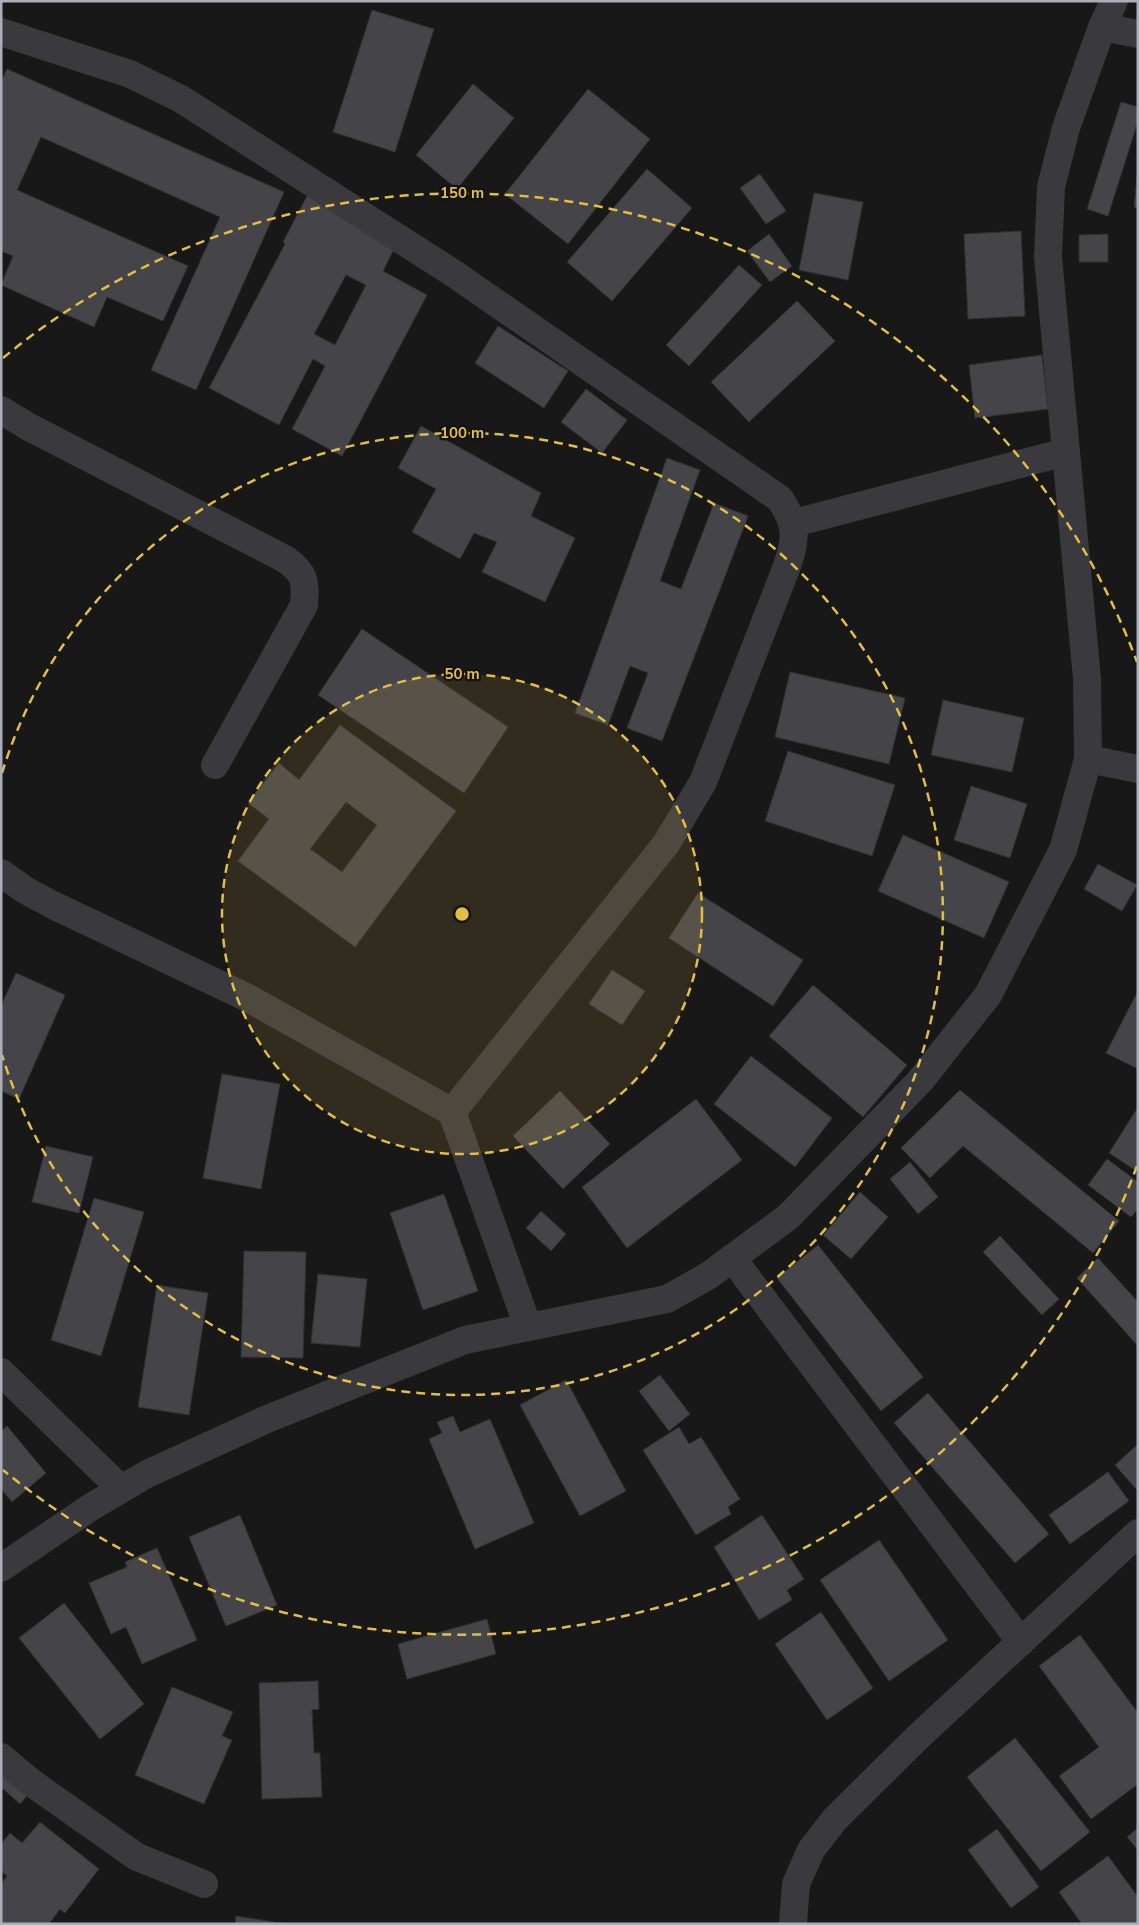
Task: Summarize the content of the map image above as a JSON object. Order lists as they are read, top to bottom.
{
  "rings": ["150 m", "100 m", "50 m"]
}
